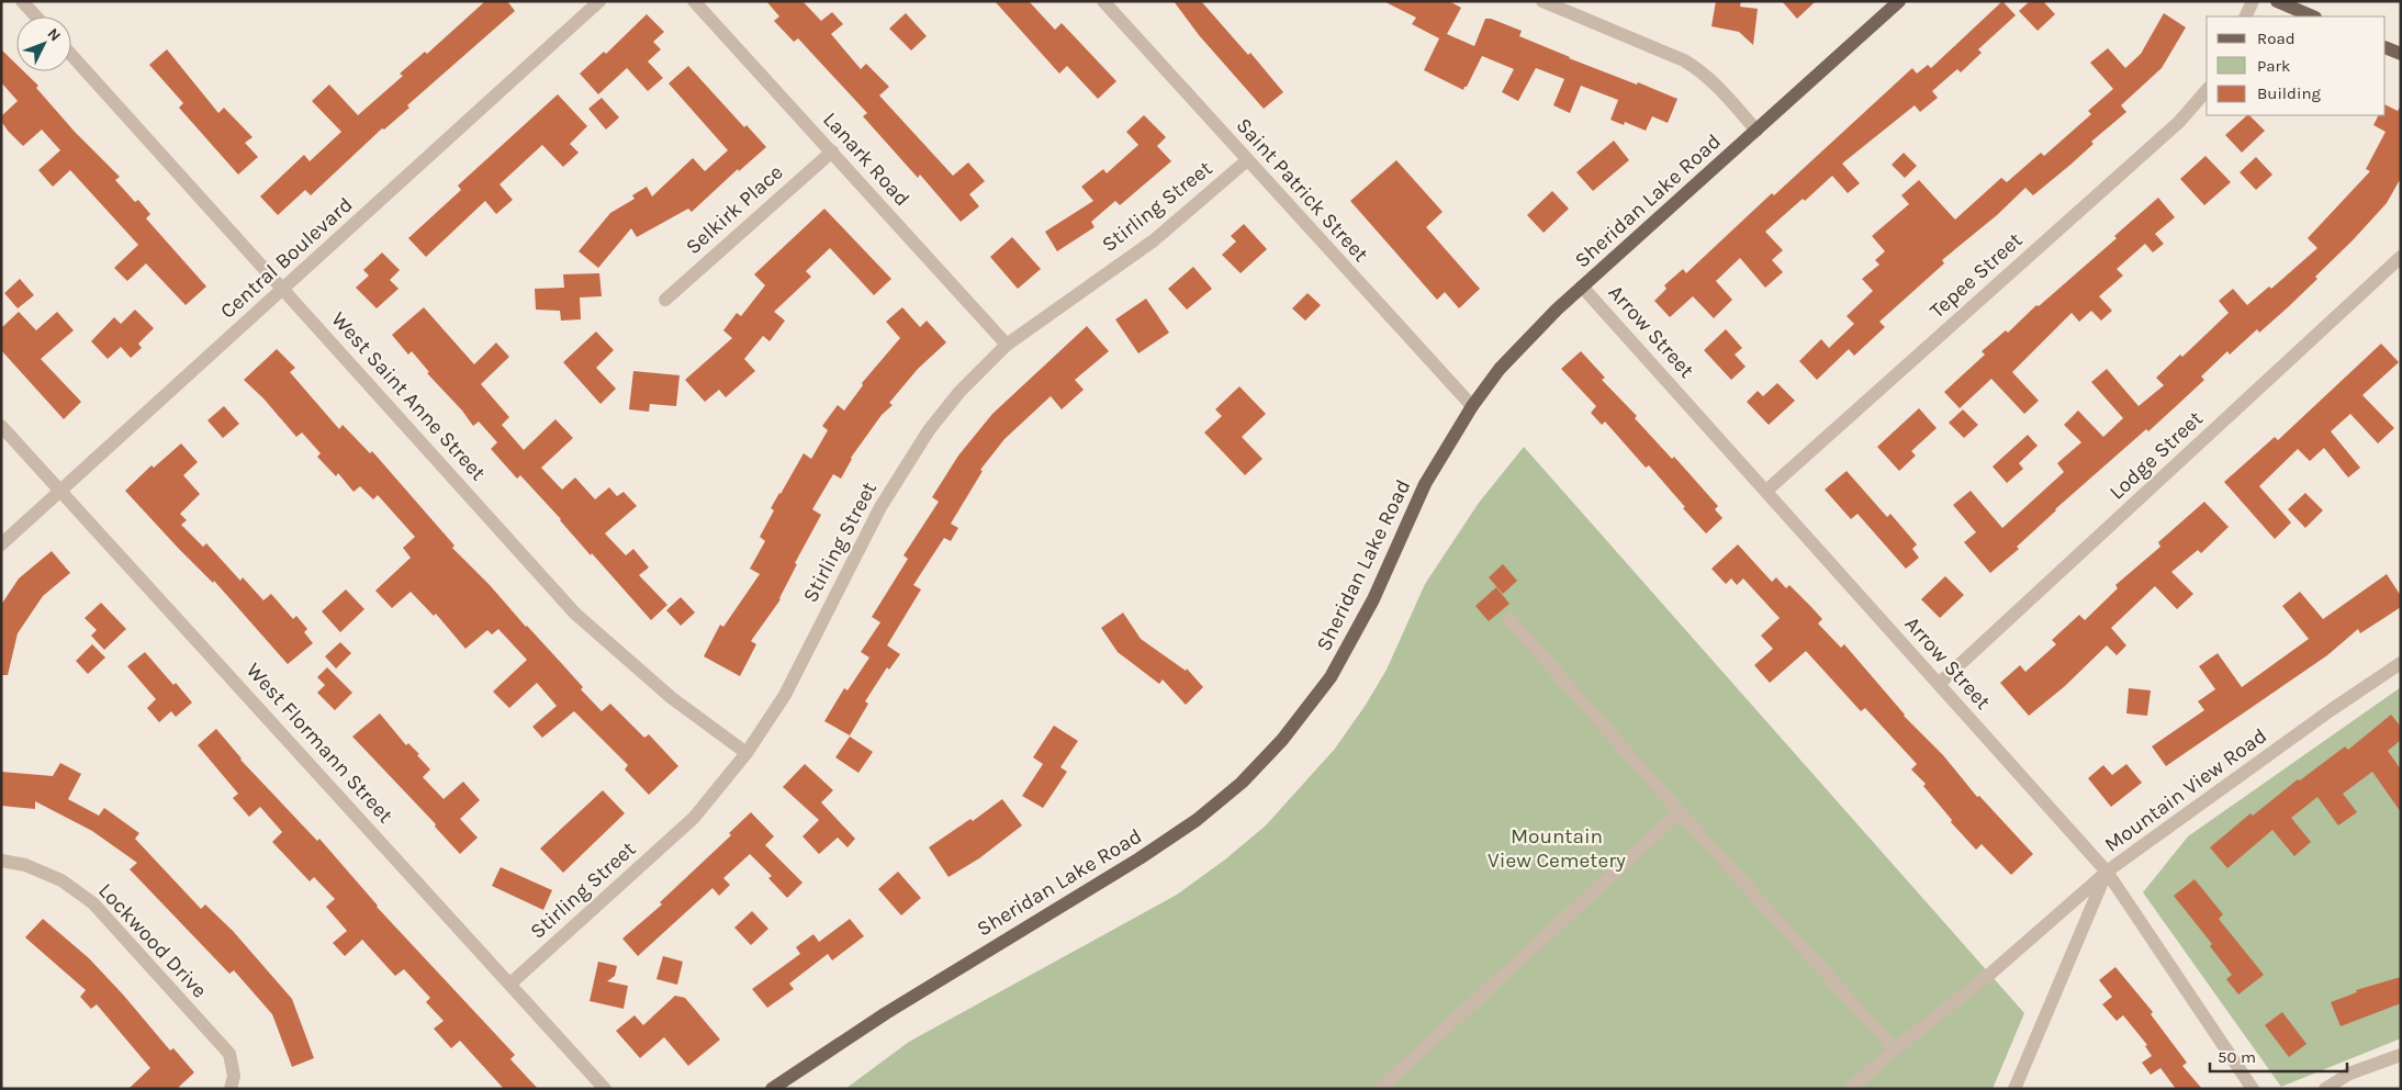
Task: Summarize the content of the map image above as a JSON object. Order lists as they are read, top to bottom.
{
  "streets": {
    "main road": ["Sheridan Lake Road"],
    "street": [
      "Lanark Road",
      "Saint Patrick Street",
      "Stirling Street",
      "Selkirk Place",
      "Central Boulevard",
      "Tepee Street",
      "Arrow Street",
      "West Saint Anne Street",
      "Lodge Street",
      "West Flormann Street",
      "Mountain View Road",
      "Lockwood Drive"
    ]
  },
  "crossings": [
    ["Lanark Road", "Stirling Street"],
    ["Lanark Road", "Selkirk Place"],
    ["Saint Patrick Street", "Sheridan Lake Road"],
    ["Saint Patrick Street", "Stirling Street"],
    ["Sheridan Lake Road", "Arrow Street"],
    ["Stirling Street", "West Saint Anne Street"],
    ["Stirling Street", "West Flormann Street"],
    ["Central Boulevard", "West Saint Anne Street"],
    ["Central Boulevard", "West Flormann Street"],
    ["Tepee Street", "Arrow Street"],
    ["Arrow Street", "Lodge Street"],
    ["Arrow Street", "Mountain View Road"]
  ],
  "parks": ["Mountain View Cemetery"],
  "legend": ["Road", "Park", "Building"],
  "scale_bar": "50 m",
  "north": "top right"
}
